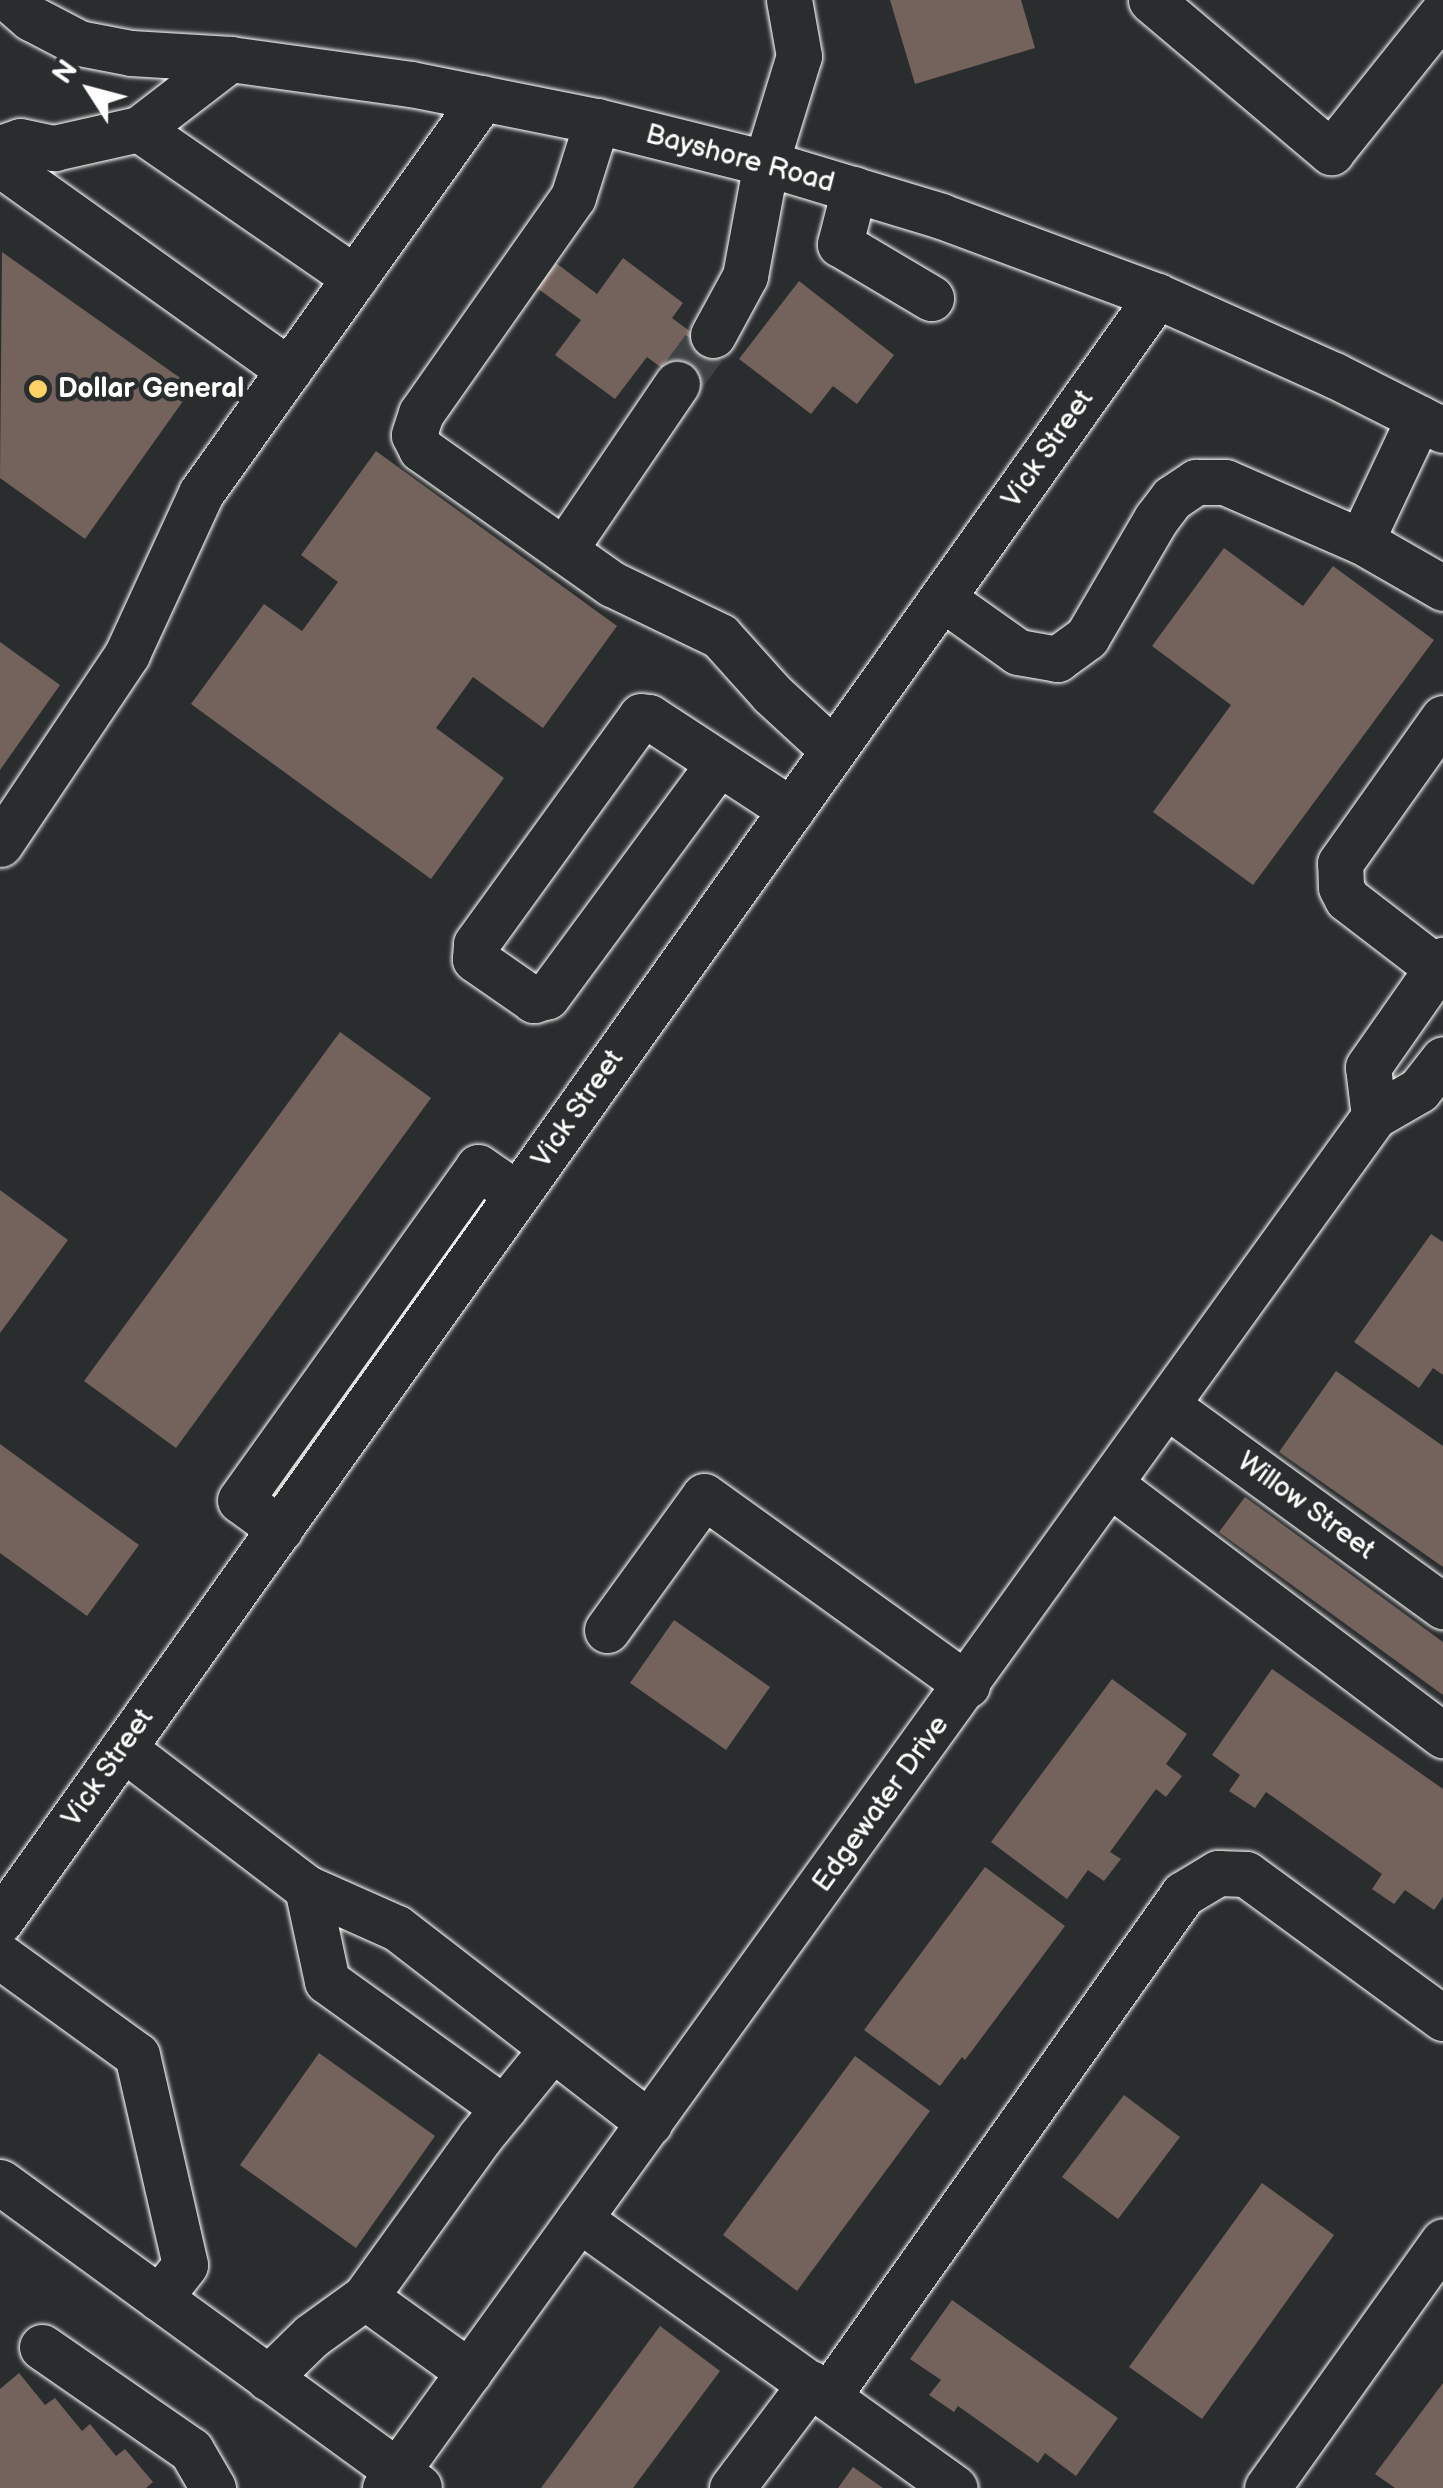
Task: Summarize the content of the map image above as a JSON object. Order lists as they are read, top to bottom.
{
  "streets": {
    "street": [
      "Bayshore Road",
      "Vick Street",
      "Willow Street",
      "Edgewater Drive"
    ]
  },
  "crossings": [
    ["Bayshore Road", "Vick Street"],
    ["Willow Street", "Edgewater Drive"]
  ],
  "places": ["Dollar General"],
  "north": "top left"
}
